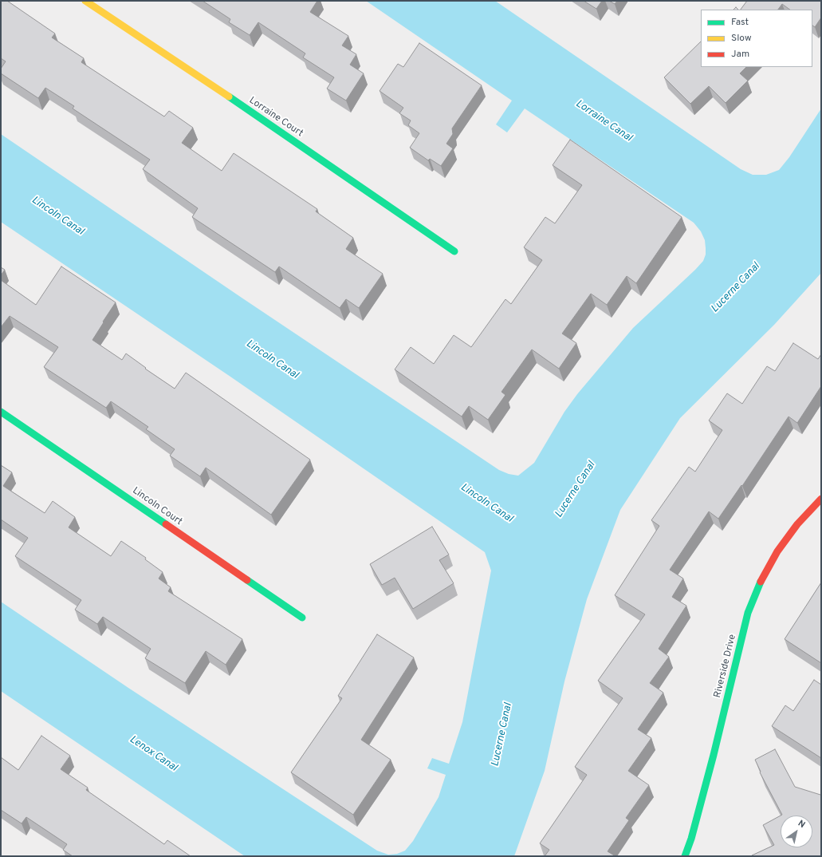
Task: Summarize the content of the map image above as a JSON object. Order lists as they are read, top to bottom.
{
  "streets": {
    "street": ["Lorraine Court", "Lincoln Court", "Riverside Drive"]
  },
  "water": [
    "Lorraine Canal",
    "Lincoln Canal",
    "Lucerne Canal",
    "Lenox Canal"
  ],
  "legend": ["Fast", "Slow", "Jam"],
  "north": "top right"
}
